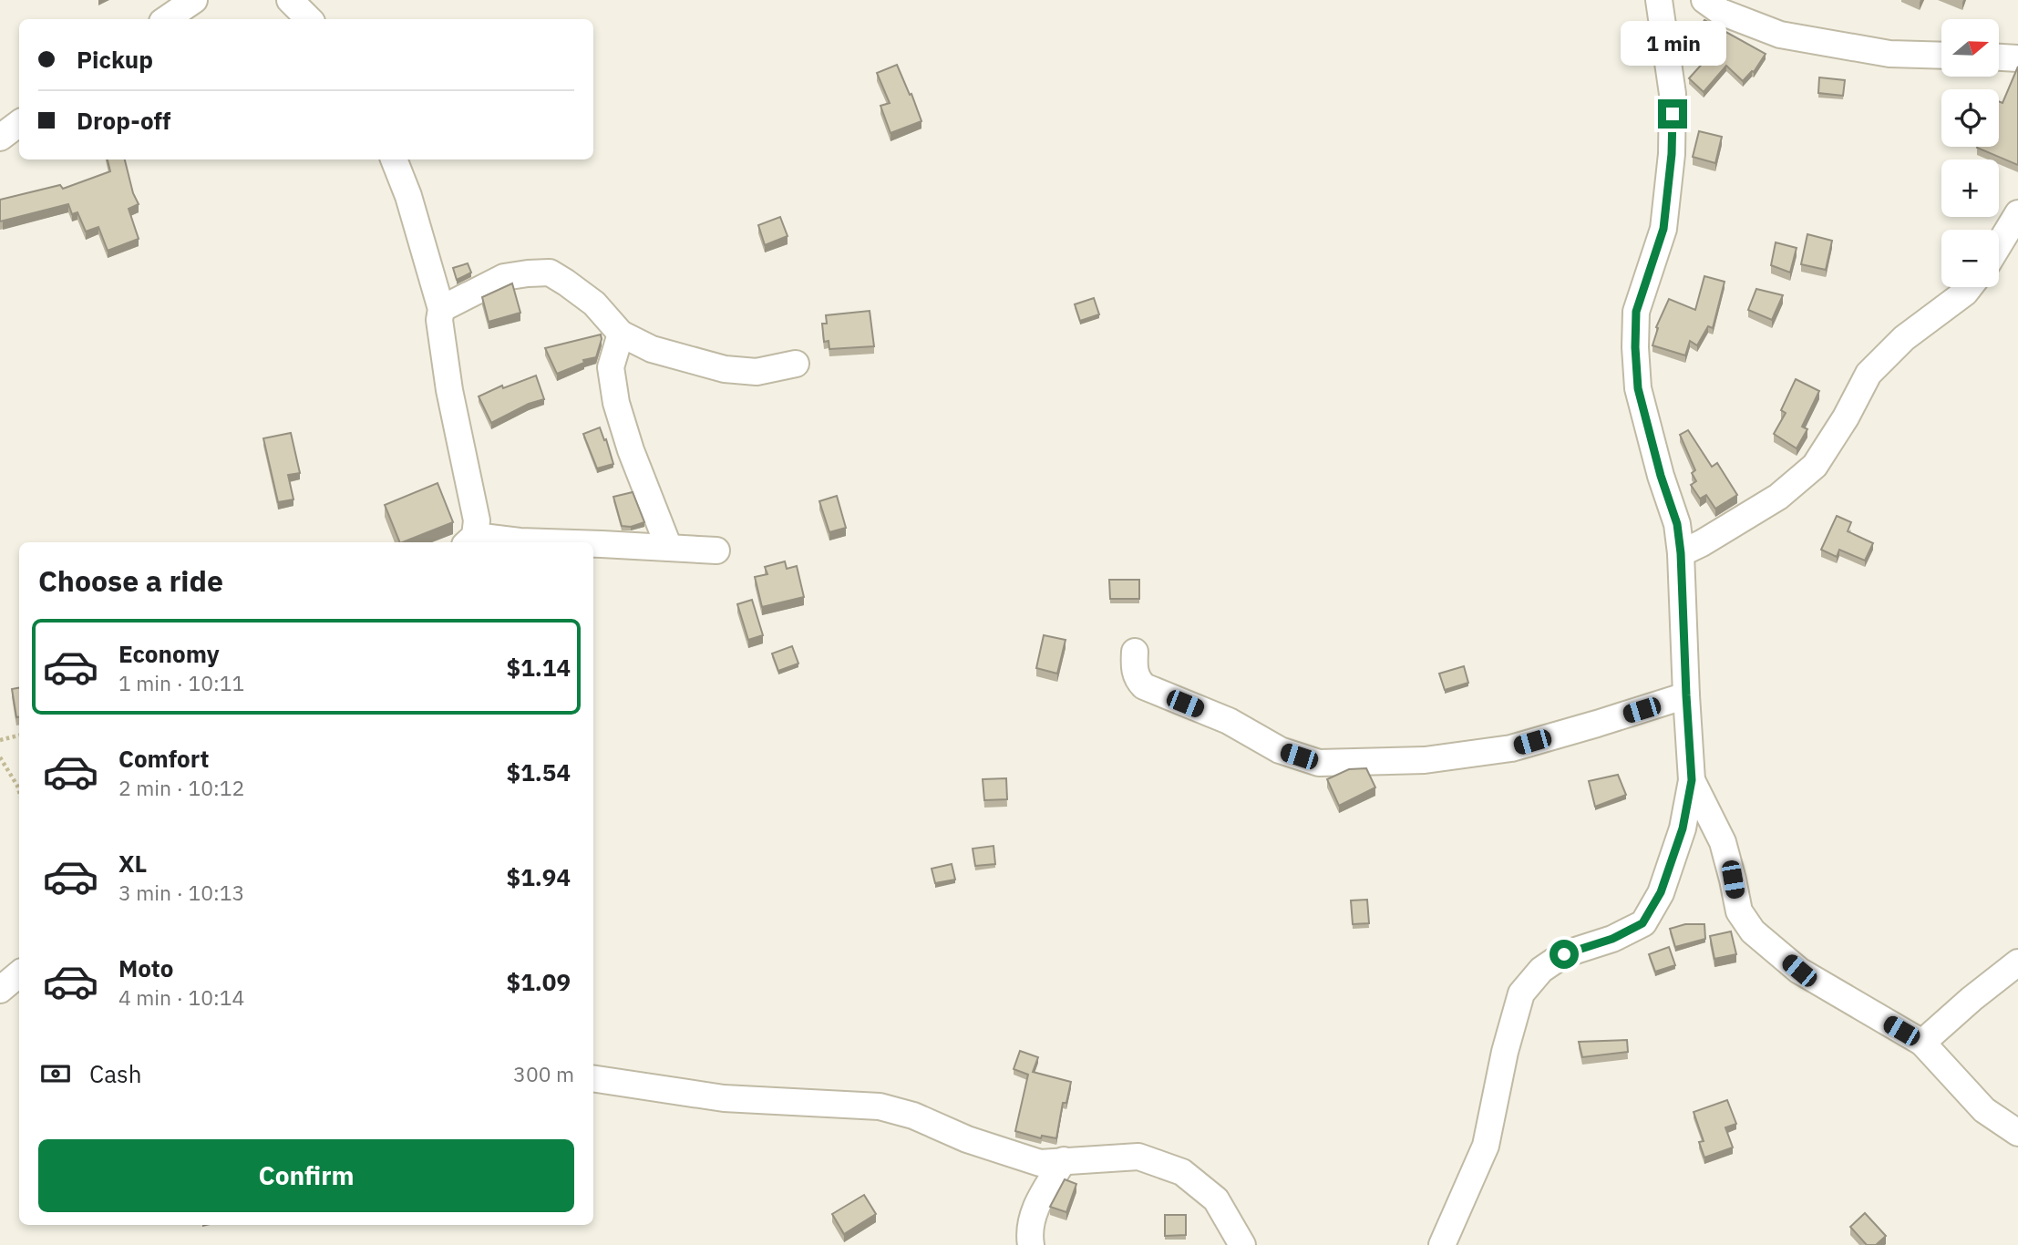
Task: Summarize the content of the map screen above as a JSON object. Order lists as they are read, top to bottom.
{
  "north": "right",
  "page": {
    "map_buttons": ["+", "−"],
    "banner": ["Pickup", "Drop-off"],
    "bubble": "1 min",
    "heading": "Choose a ride",
    "list": [
      {
        "name": "Economy",
        "note": "1 min · 10:11",
        "value": "$1.14"
      },
      {
        "name": "Comfort",
        "note": "2 min · 10:12",
        "value": "$1.54"
      },
      {
        "name": "XL",
        "note": "3 min · 10:13",
        "value": "$1.94"
      },
      {
        "name": "Moto",
        "note": "4 min · 10:14",
        "value": "$1.09"
      }
    ],
    "pay": ["Cash", "300 m"],
    "buttons": "Confirm"
  }
}
